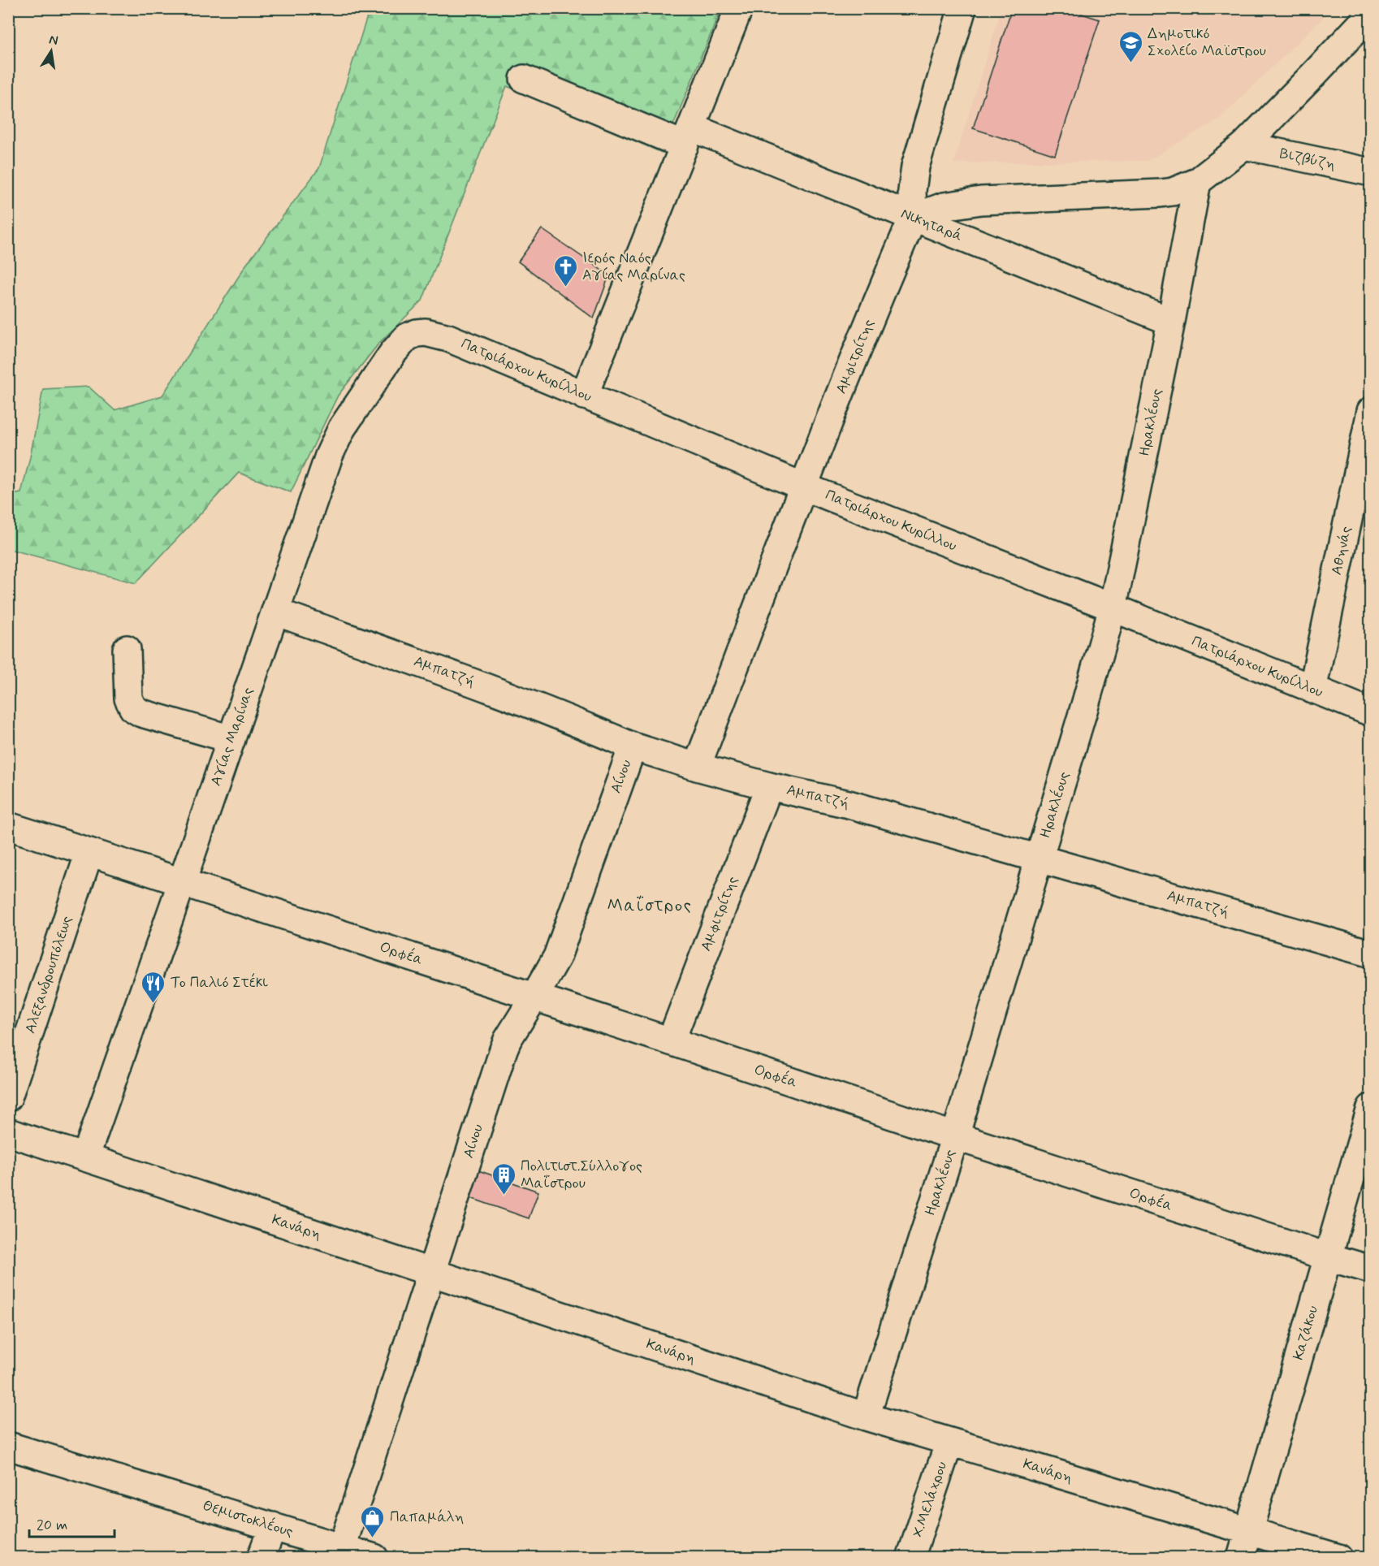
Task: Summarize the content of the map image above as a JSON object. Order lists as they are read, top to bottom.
{
  "streets": {
    "street": [
      "Βιζβύζη",
      "Νικηταρά",
      "Αμφιτρίτης",
      "Πατριάρχου Κυρίλλου",
      "Ηρακλέους",
      "Αθηνάς",
      "Αμπατζή",
      "Αγίας Μαρίνας",
      "Αίνου",
      "Ορφέα",
      "Αλεξανδρουπόλεως",
      "Κανάρη",
      "Καζάκου",
      "Χ.Μελάχρου",
      "Θεμιστοκλέους"
    ]
  },
  "crossings": [
    ["Νικηταρά", "Αμφιτρίτης"],
    ["Νικηταρά", "Ηρακλέους"],
    ["Αμφιτρίτης", "Πατριάρχου Κυρίλλου"],
    ["Αμφιτρίτης", "Αμπατζή"],
    ["Αμφιτρίτης", "Ορφέα"],
    ["Πατριάρχου Κυρίλλου", "Ηρακλέους"],
    ["Πατριάρχου Κυρίλλου", "Αθηνάς"],
    ["Πατριάρχου Κυρίλλου", "Αγίας Μαρίνας"],
    ["Ηρακλέους", "Αμπατζή"],
    ["Ηρακλέους", "Ορφέα"],
    ["Ηρακλέους", "Κανάρη"],
    ["Αμπατζή", "Αγίας Μαρίνας"],
    ["Αμπατζή", "Αίνου"],
    ["Αγίας Μαρίνας", "Ορφέα"],
    ["Αγίας Μαρίνας", "Κανάρη"],
    ["Αίνου", "Ορφέα"],
    ["Αίνου", "Κανάρη"],
    ["Αίνου", "Θεμιστοκλέους"],
    ["Ορφέα", "Αλεξανδρουπόλεως"],
    ["Ορφέα", "Καζάκου"],
    ["Κανάρη", "Καζάκου"],
    ["Κανάρη", "Χ.Μελάχρου"]
  ],
  "districts": ["Μαΐστρος"],
  "places": {
    "school or university": ["Δημοτικό Σχολείο Μαϊστρου"],
    "church": ["Ιερός Ναός Αγίας Μαρίνας"],
    "restaurant": ["Το Παλιό Στέκι"],
    "building": ["Πολιτιστ.Σύλλογος Μαΐστρου"],
    "shop": ["Παπαμάλη"]
  },
  "scale_bar": "20 m",
  "north": "top"
}
